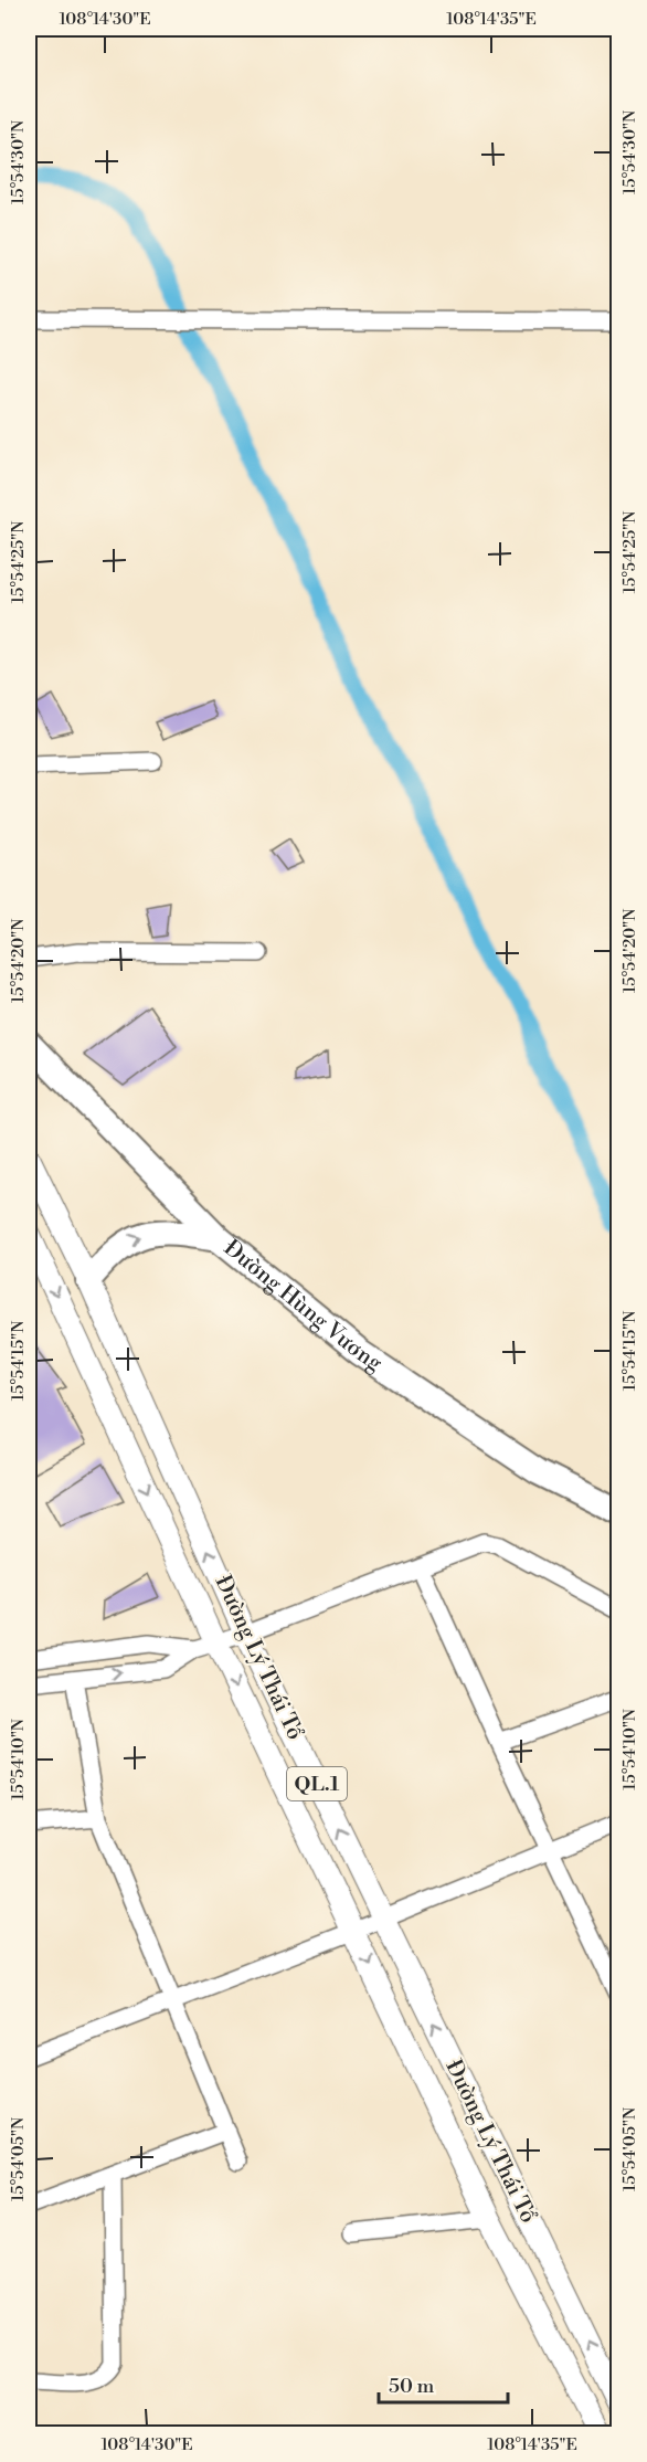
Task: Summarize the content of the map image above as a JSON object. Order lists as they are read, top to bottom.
{
  "streets": {
    "highway": ["Đường Hùng Vương"],
    "main road": ["Đường Lý Thái Tổ", "QL.1"]
  },
  "scale_bar": "50 m",
  "coordinates": [
    "108°14'30\"E",
    "108°14'35\"E",
    "15°54'30\"N",
    "15°54'25\"N",
    "15°54'20\"N",
    "15°54'15\"N",
    "15°54'10\"N",
    "15°54'05\"N"
  ]
}
